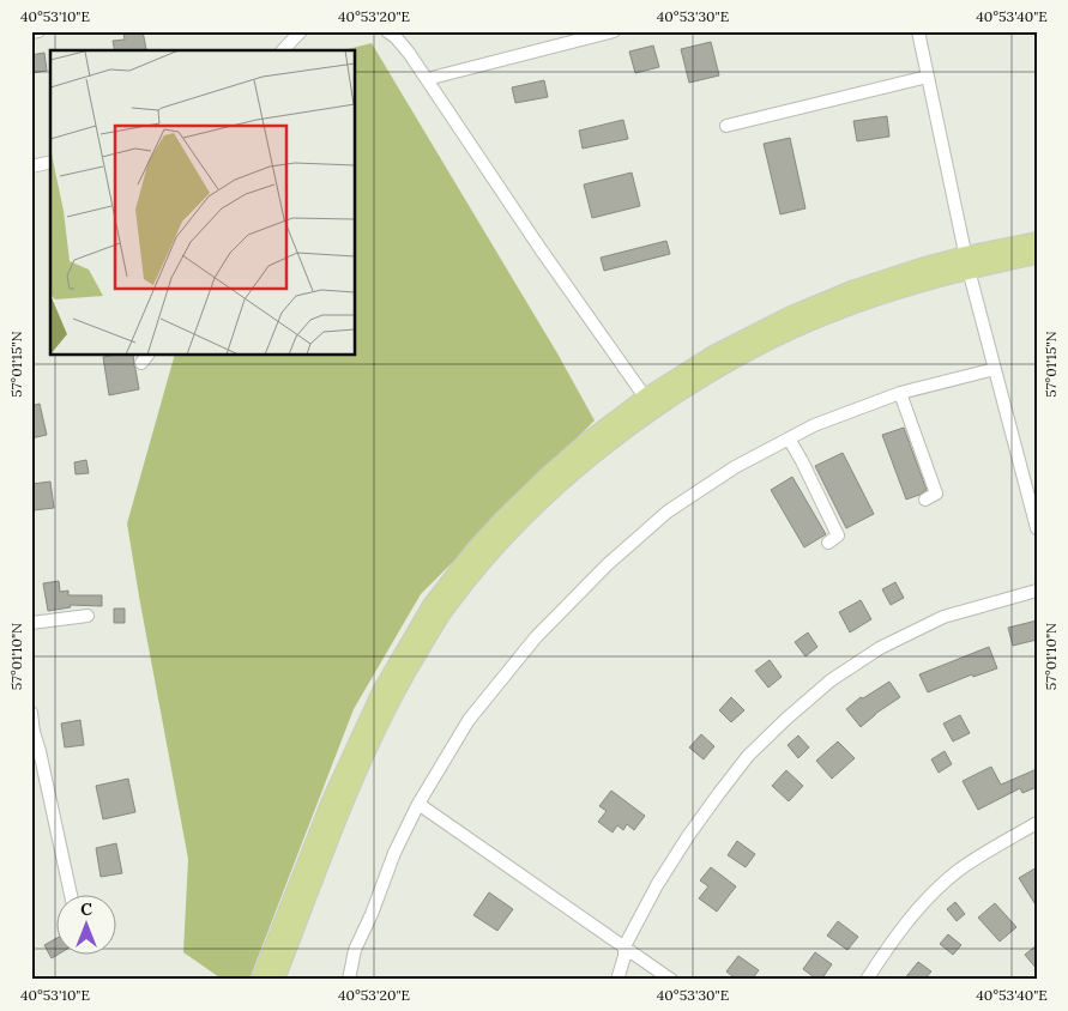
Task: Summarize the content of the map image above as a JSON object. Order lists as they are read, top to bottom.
{
  "north": "top",
  "coordinates": [
    "40°53'10\"E",
    "40°53'20\"E",
    "40°53'30\"E",
    "40°53'40\"E",
    "57°01'15\"N",
    "57°01'10\"N"
  ]
}
